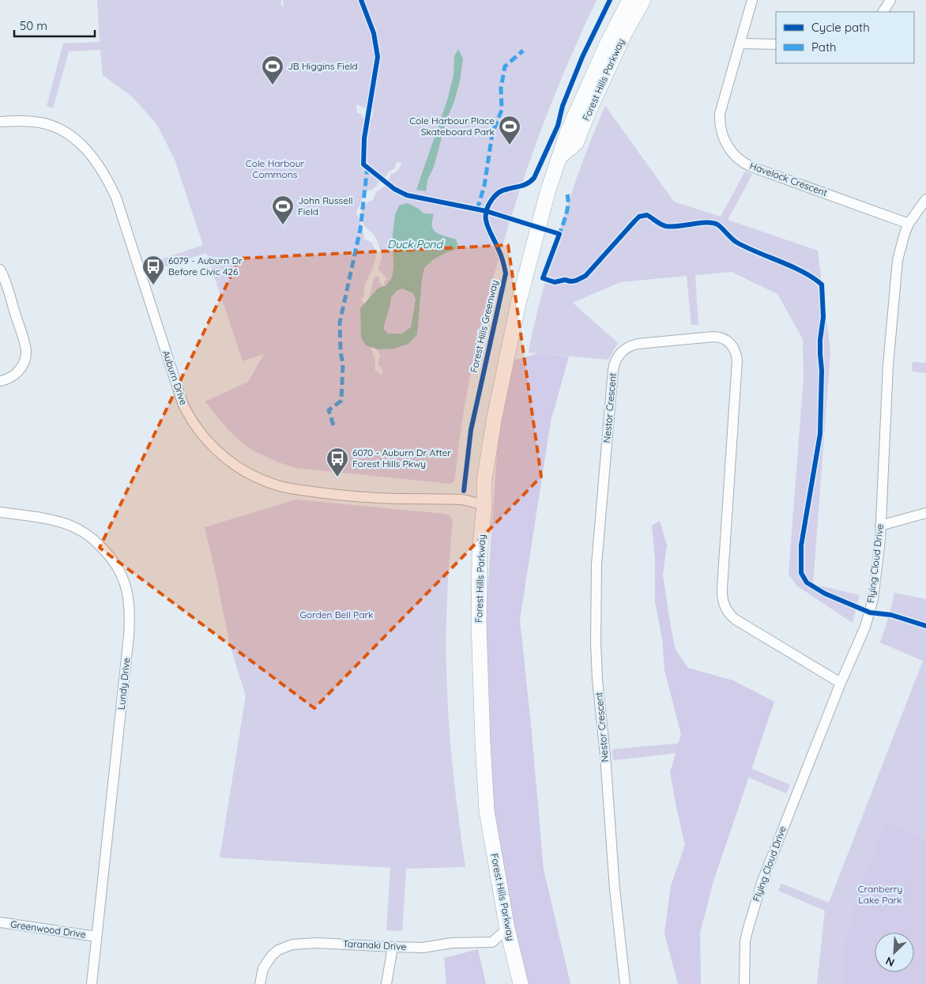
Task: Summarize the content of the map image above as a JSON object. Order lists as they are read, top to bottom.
{
  "streets": {
    "main road": ["Forest Hills Parkway"],
    "street": [
      "Havelock Crescent",
      "Auburn Drive",
      "Nestor Crescent",
      "Flying Cloud Drive",
      "Lundy Drive",
      "Greenwood Drive",
      "Taranaki Drive"
    ],
    "cycle path": ["Forest Hills Greenway"]
  },
  "crossings": [
    ["Forest Hills Parkway", "Auburn Drive"],
    ["Forest Hills Parkway", "Taranaki Drive"],
    ["Havelock Crescent", "Flying Cloud Drive"],
    ["Nestor Crescent", "Flying Cloud Drive"],
    ["Lundy Drive", "Greenwood Drive"]
  ],
  "water": ["Duck Pond"],
  "parks": ["Cole Harbour Commons", "Gorden Bell Park", "Cranberry Lake Park"],
  "places": {
    "sports": ["JB Higgins Field", "Cole Harbour Place Skateboard Park", "John Russell Field"],
    "bus stop": ["6079 - Auburn Dr Before Civic 426", "6070 - Auburn Dr After Forest Hills Pkwy"]
  },
  "legend": ["Cycle path", "Path"],
  "scale_bar": "50 m",
  "north": "bottom left"
}
